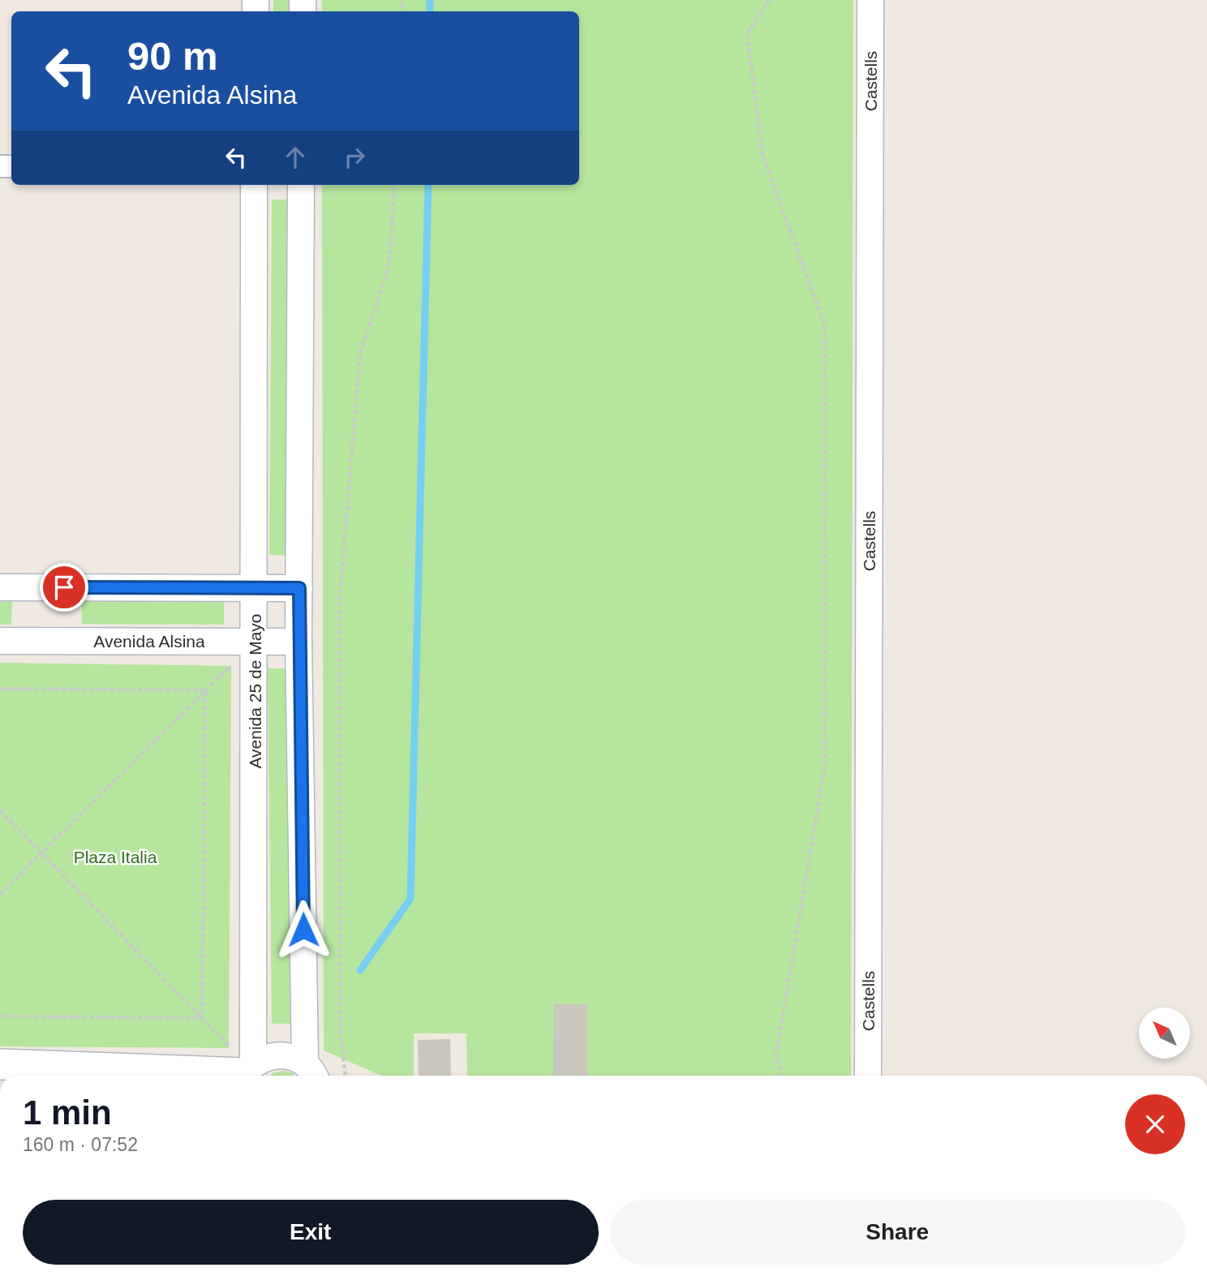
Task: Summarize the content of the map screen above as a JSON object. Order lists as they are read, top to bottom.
{
  "streets": {
    "street": ["Castells", "Avenida Alsina", "Avenida 25 de Mayo"]
  },
  "crossings": [
    ["Avenida Alsina", "Avenida 25 de Mayo"]
  ],
  "parks": ["Plaza Italia"],
  "north": "top left",
  "page": {
    "turn": ["90 m", "Avenida Alsina"],
    "heading": ["1 min", "160 m · 07:52"],
    "buttons": ["Exit", "Share"]
  }
}
